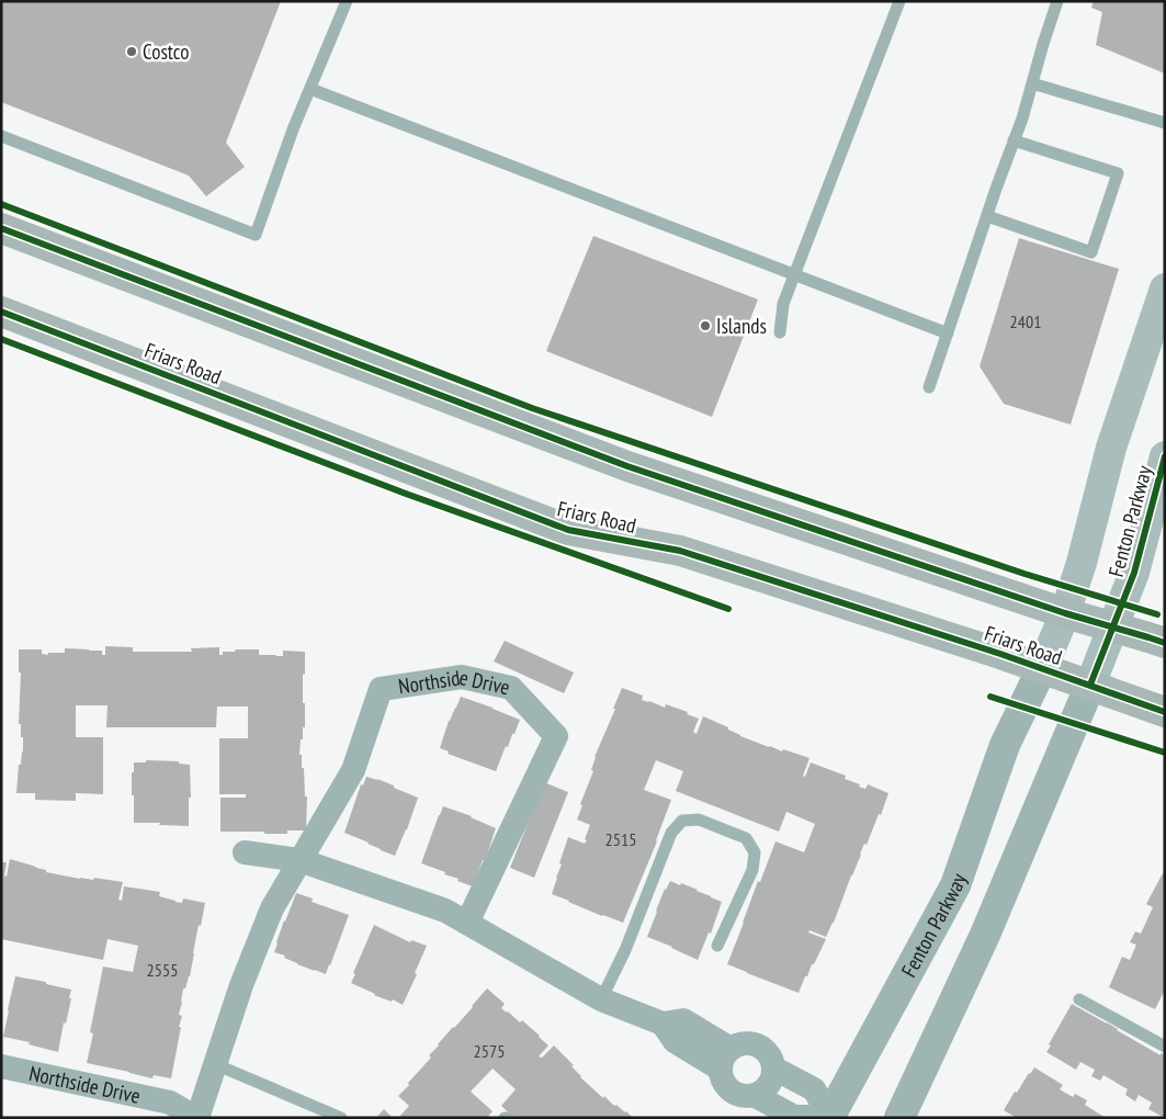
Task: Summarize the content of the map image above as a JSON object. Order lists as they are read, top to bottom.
{
  "streets": {
    "highway": ["Friars Road"],
    "main road": ["Fenton Parkway"],
    "street": ["Northside Drive"]
  },
  "crossings": [
    ["Friars Road", "Fenton Parkway"]
  ],
  "places": ["Costco", "Islands"],
  "house_numbers": [
    "2401",
    "2515",
    "2555",
    "2575"
  ]
}
